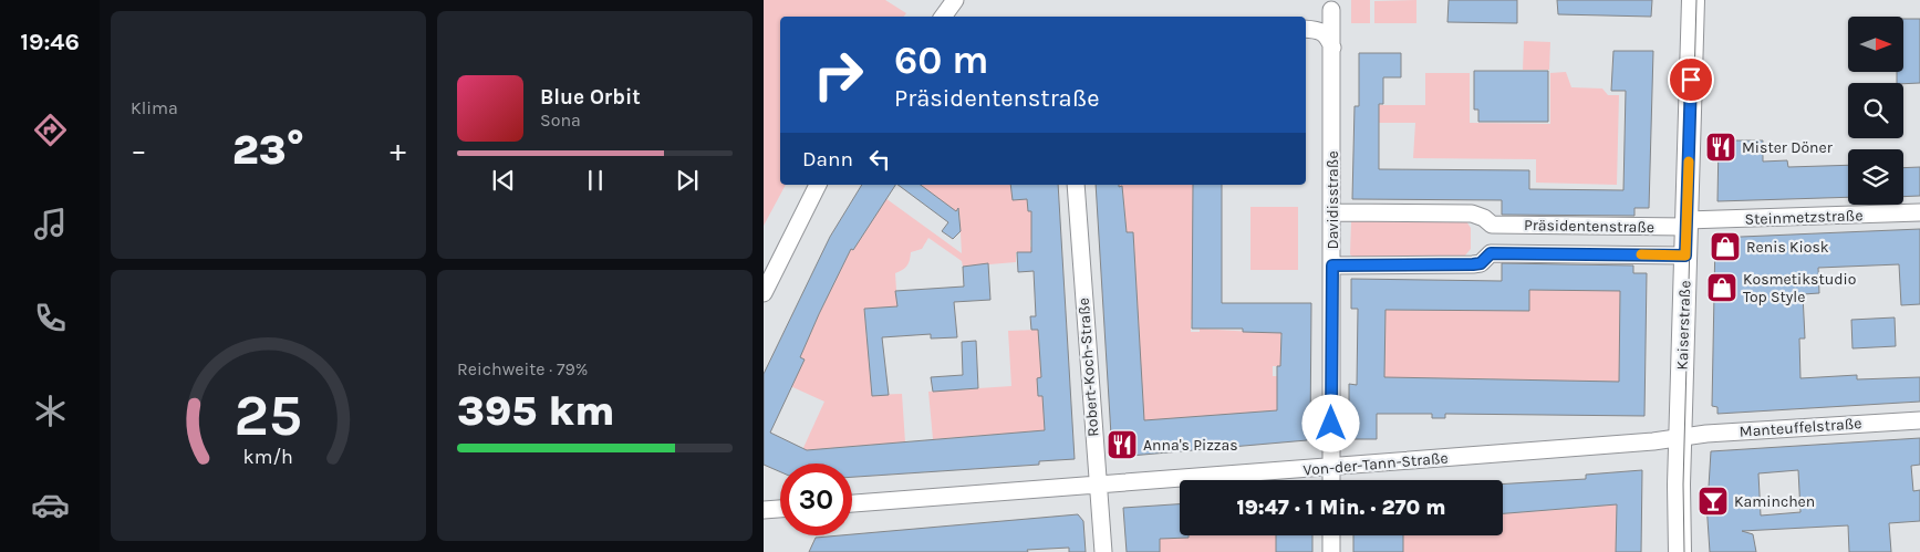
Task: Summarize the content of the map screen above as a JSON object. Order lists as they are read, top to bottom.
{
  "streets": {
    "main road": ["Kaiserstraße"],
    "street": [
      "Davidisstraße",
      "Steinmetzstraße",
      "Präsidentenstraße",
      "Robert-Koch-Straße",
      "Manteuffelstraße",
      "Von-der-Tann-Straße"
    ]
  },
  "crossings": [
    ["Davidisstraße", "Präsidentenstraße"],
    ["Davidisstraße", "Von-der-Tann-Straße"],
    ["Steinmetzstraße", "Präsidentenstraße"],
    ["Steinmetzstraße", "Kaiserstraße"],
    ["Präsidentenstraße", "Kaiserstraße"],
    ["Kaiserstraße", "Manteuffelstraße"],
    ["Kaiserstraße", "Von-der-Tann-Straße"],
    ["Robert-Koch-Straße", "Von-der-Tann-Straße"],
    ["Manteuffelstraße", "Von-der-Tann-Straße"]
  ],
  "places": {
    "restaurant": ["Mister Döner", "Anna's Pizzas"],
    "shop": ["Renis Kiosk", "Kosmetikstudio Top Style"],
    "bar": ["Kaminchen"]
  },
  "north": "right",
  "page": {
    "tabs": "19:46",
    "tile": [
      "Klima",
      ["Reichweite · 79%", "395 km"]
    ],
    "turn": ["60 m", "Präsidentenstraße"],
    "song": ["Blue Orbit", "Sona"],
    "heat": ["−", "23°", "+"],
    "then": "Dann",
    "limit": "30",
    "trip": "19:47 · 1 Min. · 270 m",
    "gauge": ["25", "km/h"]
  }
}
